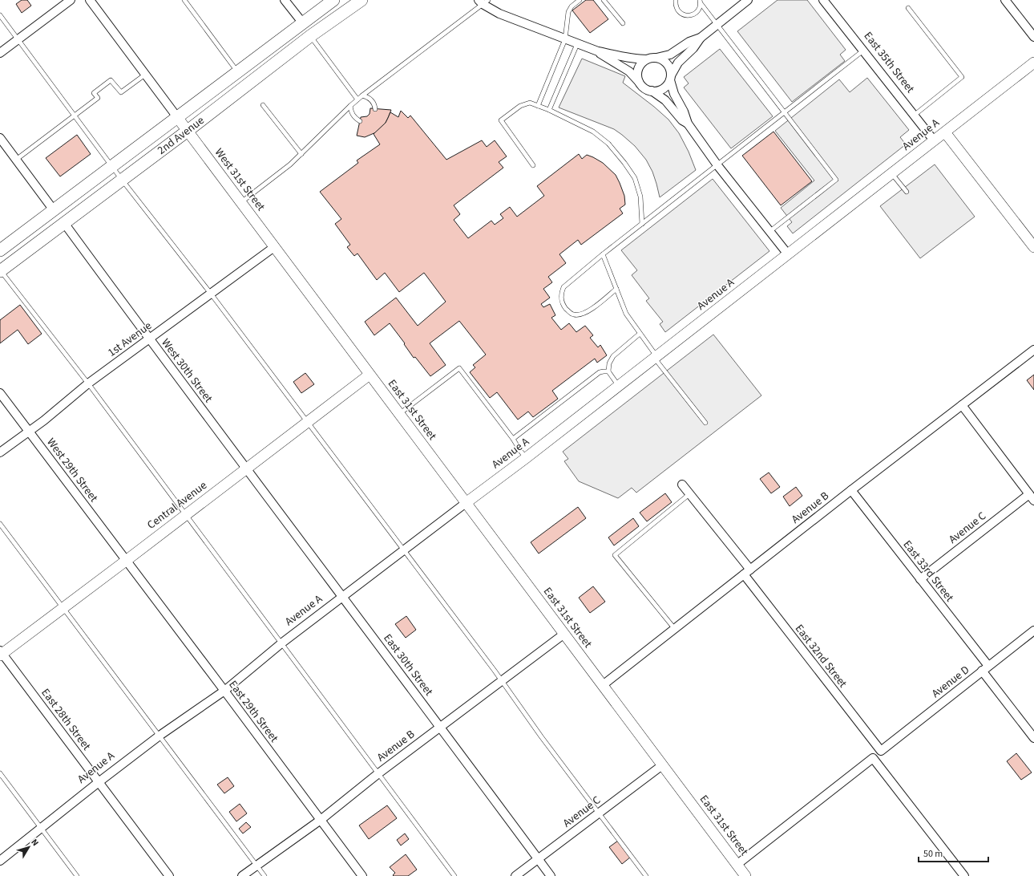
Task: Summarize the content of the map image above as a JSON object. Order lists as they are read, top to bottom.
{
  "streets": {
    "main road": ["2nd Avenue"],
    "street": [
      "East 35th Street",
      "Avenue A",
      "West 31st Street",
      "1st Avenue",
      "West 30th Street",
      "East 31st Street",
      "West 29th Street",
      "Central Avenue",
      "Avenue B",
      "Avenue C",
      "East 33rd Street",
      "East 32nd Street",
      "East 30th Street",
      "Avenue D",
      "East 29th Street",
      "East 28th Street"
    ]
  },
  "crossings": [
    ["East 35th Street", "Avenue A"],
    ["Avenue A", "East 31st Street"],
    ["Avenue A", "East 30th Street"],
    ["Avenue A", "East 29th Street"],
    ["Avenue A", "East 28th Street"],
    ["2nd Avenue", "West 31st Street"],
    ["2nd Avenue", "West 30th Street"],
    ["West 31st Street", "1st Avenue"],
    ["West 31st Street", "East 31st Street"],
    ["West 31st Street", "Central Avenue"],
    ["1st Avenue", "West 30th Street"],
    ["1st Avenue", "West 29th Street"],
    ["West 30th Street", "Central Avenue"],
    ["West 30th Street", "East 30th Street"],
    ["East 31st Street", "Central Avenue"],
    ["East 31st Street", "Avenue B"],
    ["East 31st Street", "Avenue C"],
    ["West 29th Street", "Central Avenue"],
    ["West 29th Street", "East 29th Street"],
    ["Central Avenue", "East 30th Street"],
    ["Central Avenue", "East 29th Street"],
    ["Central Avenue", "East 28th Street"],
    ["Avenue B", "East 33rd Street"],
    ["Avenue B", "East 32nd Street"],
    ["Avenue B", "East 30th Street"],
    ["Avenue B", "East 29th Street"],
    ["Avenue C", "East 33rd Street"],
    ["Avenue C", "East 30th Street"],
    ["East 33rd Street", "Avenue D"],
    ["East 32nd Street", "Avenue D"]
  ],
  "scale_bar": "50 m",
  "north": "top right"
}
